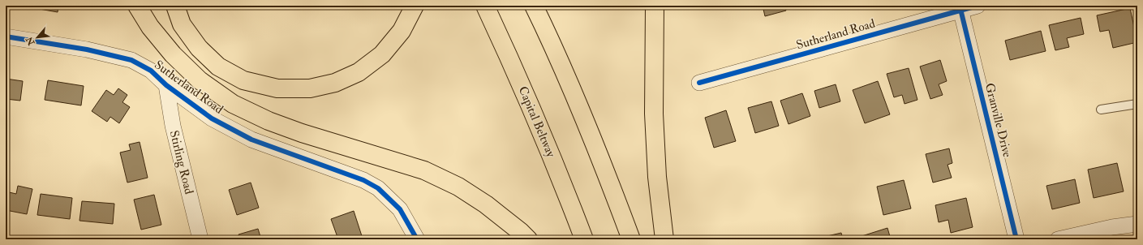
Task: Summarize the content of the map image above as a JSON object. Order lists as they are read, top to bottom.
{
  "streets": {
    "highway": ["Capital Beltway"],
    "street": ["Sutherland Road", "Granville Drive", "Stirling Road"]
  },
  "crossings": [
    ["Sutherland Road", "Granville Drive"],
    ["Sutherland Road", "Stirling Road"]
  ],
  "north": "bottom left"
}
